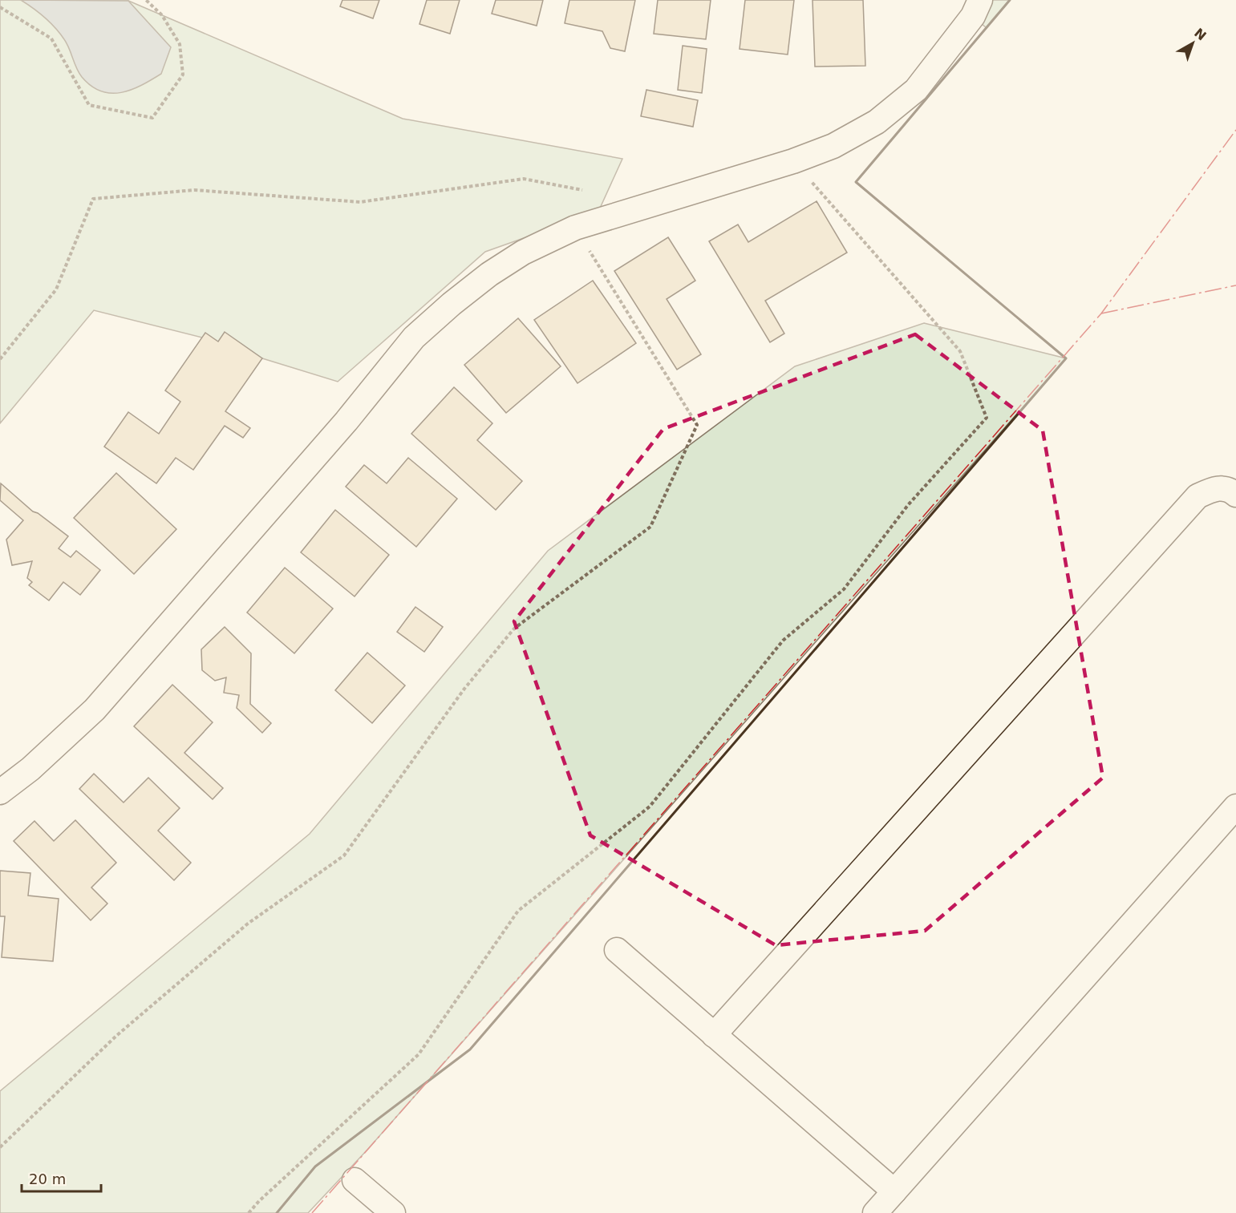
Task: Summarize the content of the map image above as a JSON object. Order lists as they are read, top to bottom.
{
  "scale_bar": "20 m",
  "north": "top right"
}
